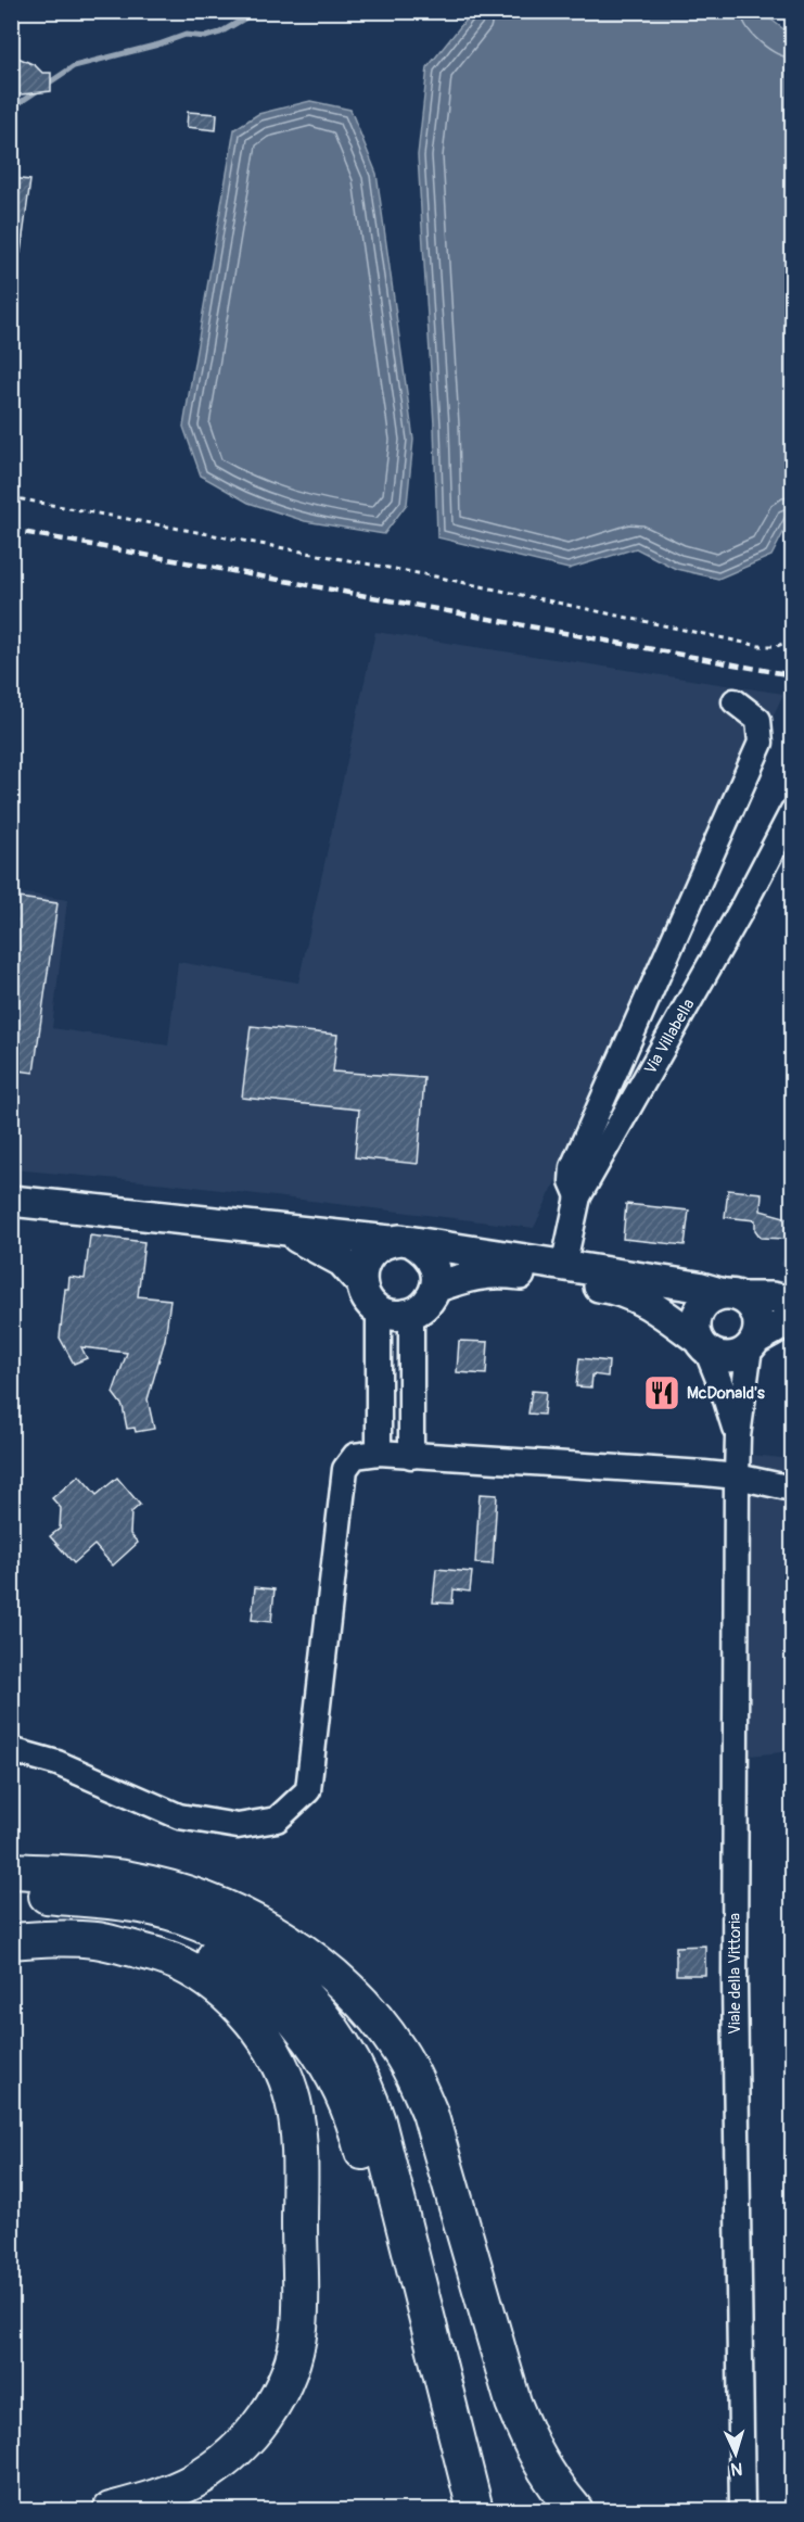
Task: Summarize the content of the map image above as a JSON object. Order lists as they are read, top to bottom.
{
  "streets": {
    "street": ["Via Villabella", "Viale della Vittoria"]
  },
  "places": {
    "restaurant": ["McDonald's"]
  },
  "north": "bottom"
}
